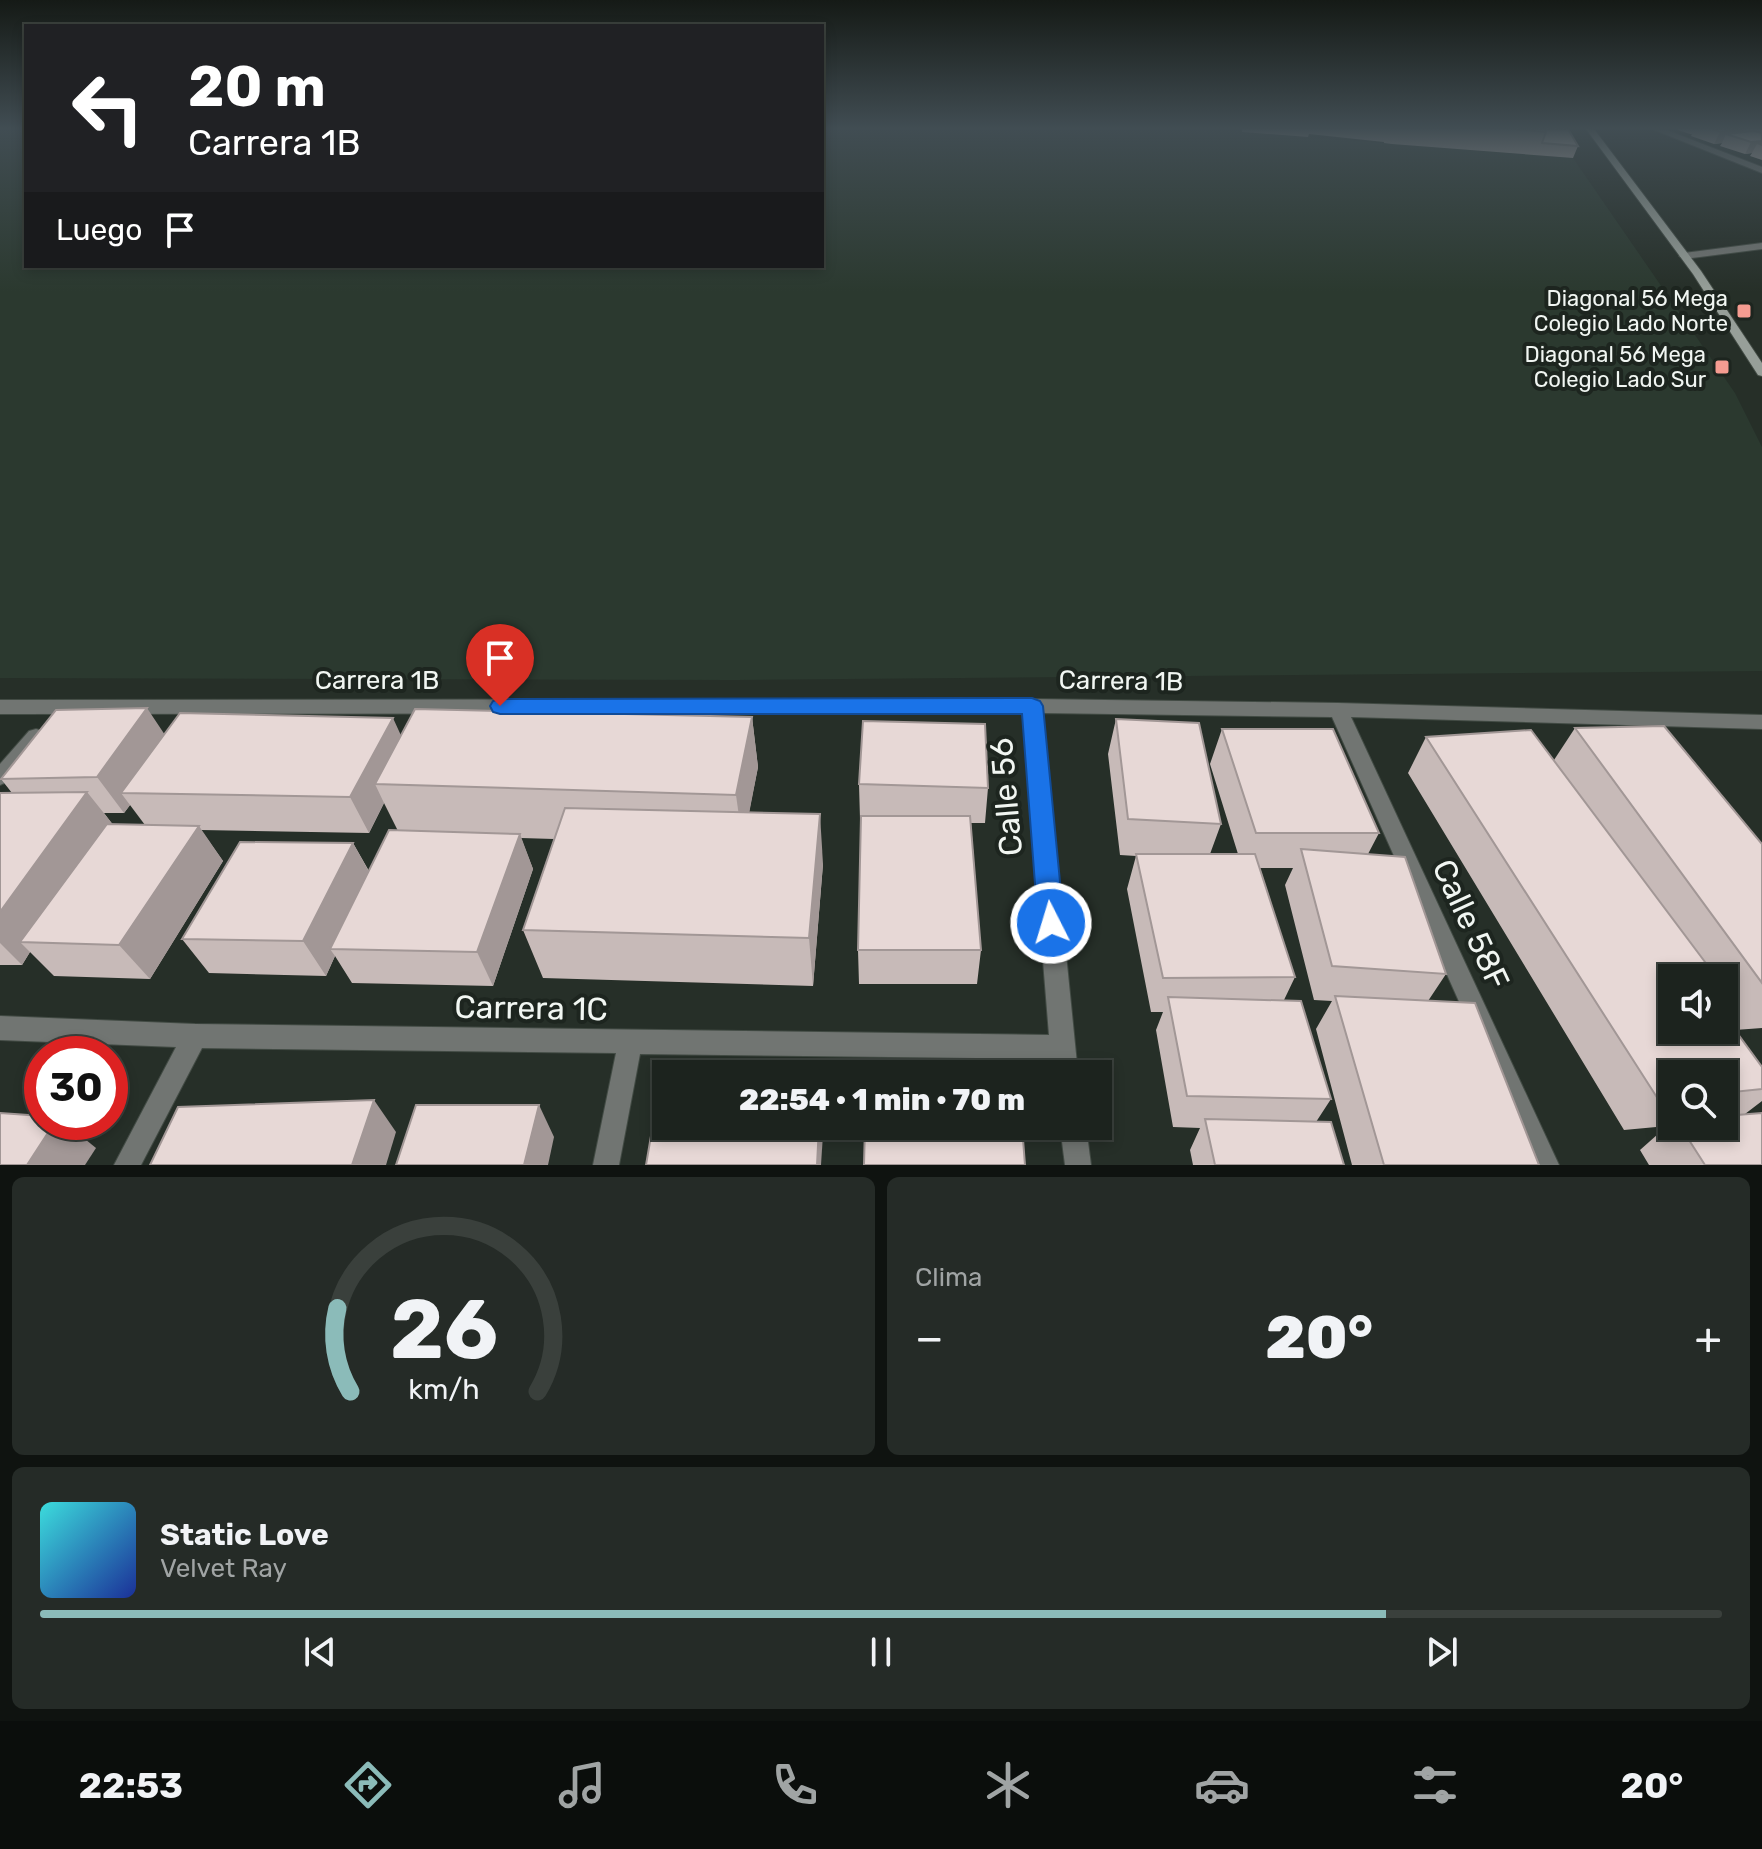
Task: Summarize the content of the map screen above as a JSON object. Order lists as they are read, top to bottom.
{
  "streets": {
    "street": [
      "Carrera 1B",
      "Calle 56",
      "Calle 58F",
      "Carrera 1C"
    ]
  },
  "crossings": [
    ["Carrera 1B", "Calle 56"],
    ["Carrera 1B", "Calle 58F"],
    ["Calle 56", "Carrera 1C"]
  ],
  "places": {
    "transit": ["Diagonal 56 Mega Colegio Lado Norte", "Diagonal 56 Mega Colegio Lado Sur"]
  },
  "page": {
    "turn": ["20 m", "Carrera 1B"],
    "then": "Luego",
    "limit": "30",
    "trip": "22:54 · 1 min · 70 m",
    "tile": "Clima",
    "heat": ["−", "20°", "+"],
    "song": ["Static Love", "Velvet Ray"],
    "tabs": ["22:53", "20°"],
    "gauge": ["26", "km/h"]
  }
}
